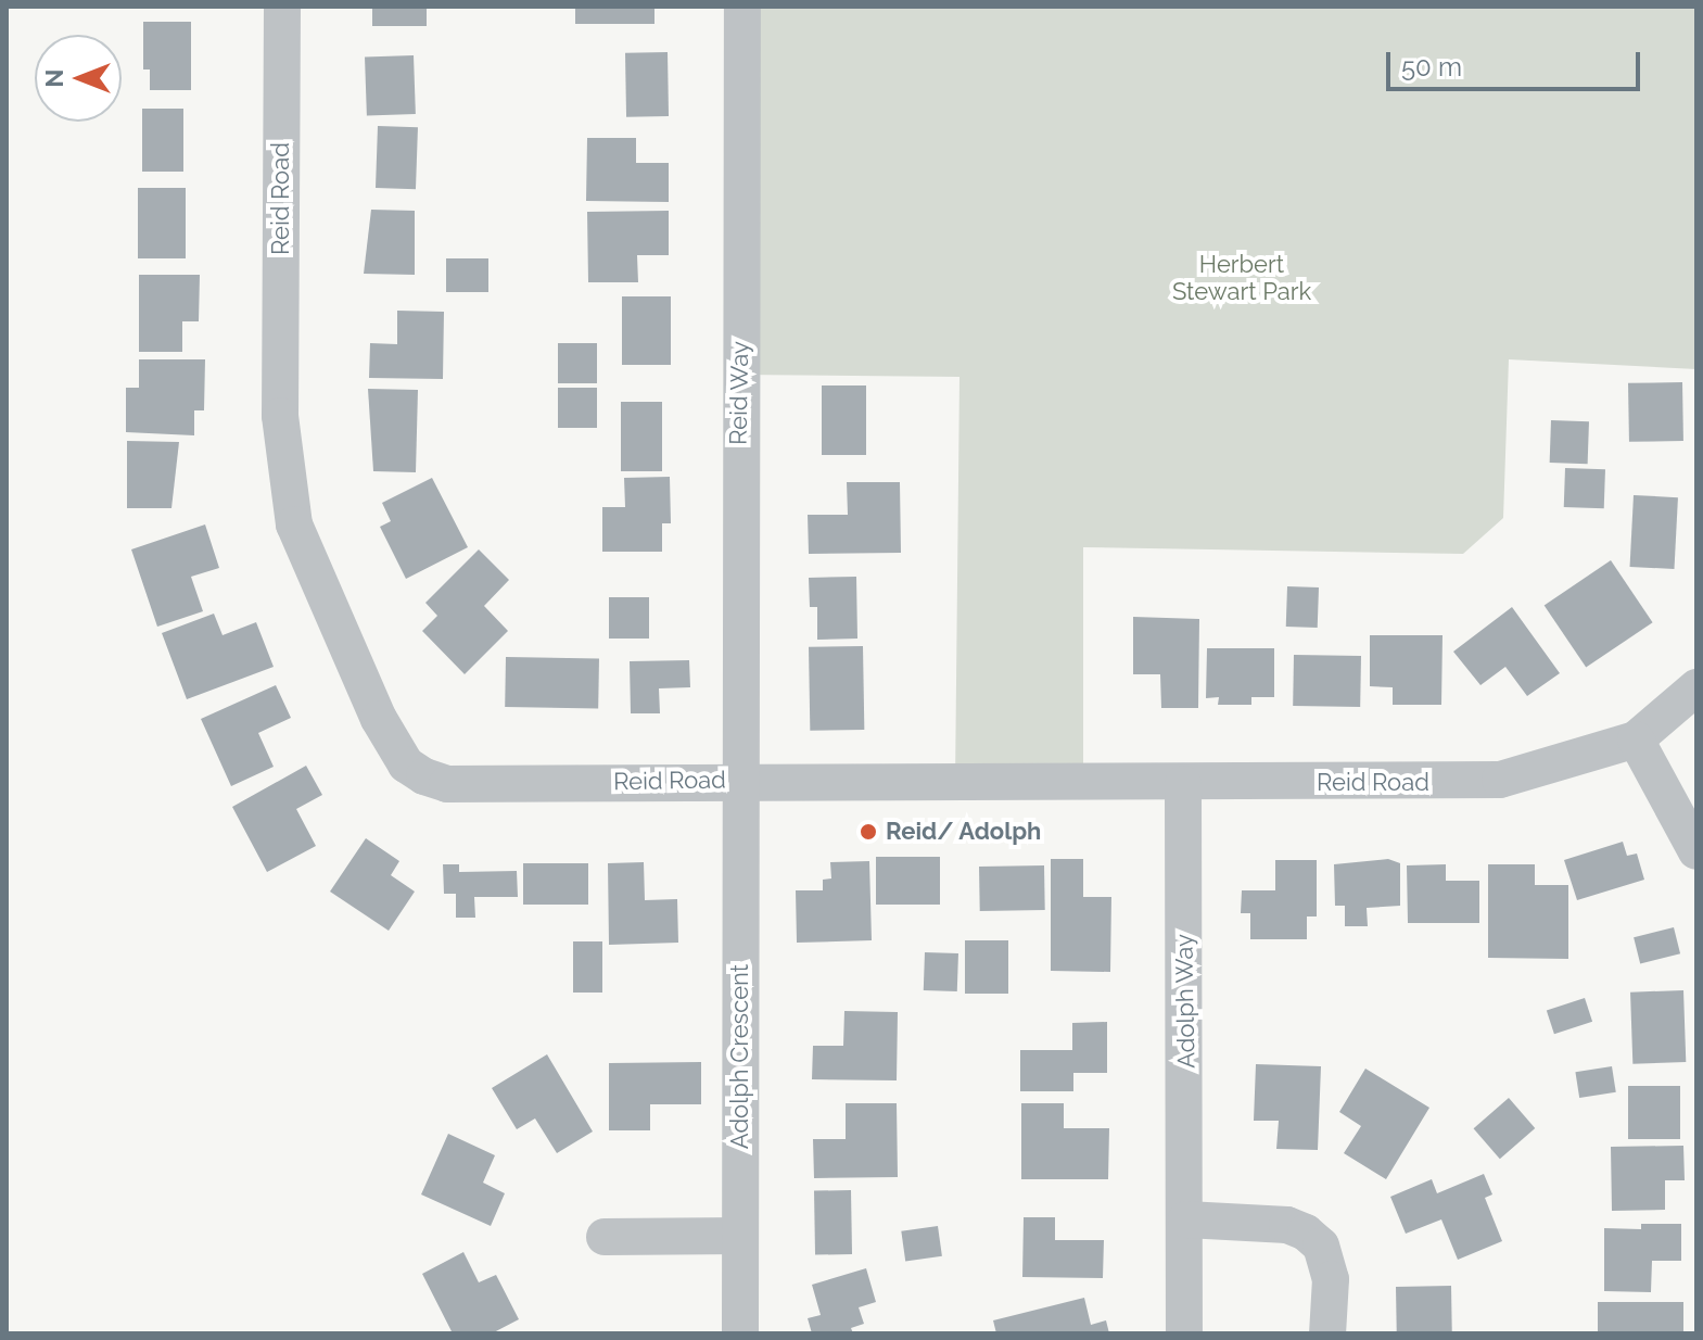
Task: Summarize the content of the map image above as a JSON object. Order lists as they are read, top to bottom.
{
  "streets": {
    "street": [
      "Reid Road",
      "Reid Way",
      "Adolph Way",
      "Adolph Crescent"
    ]
  },
  "crossings": [
    ["Reid Road", "Reid Way"],
    ["Reid Road", "Adolph Way"],
    ["Reid Road", "Adolph Crescent"],
    ["Reid Way", "Adolph Crescent"]
  ],
  "parks": ["Herbert Stewart Park"],
  "places": ["Reid/ Adolph"],
  "scale_bar": "50 m",
  "north": "left"
}
